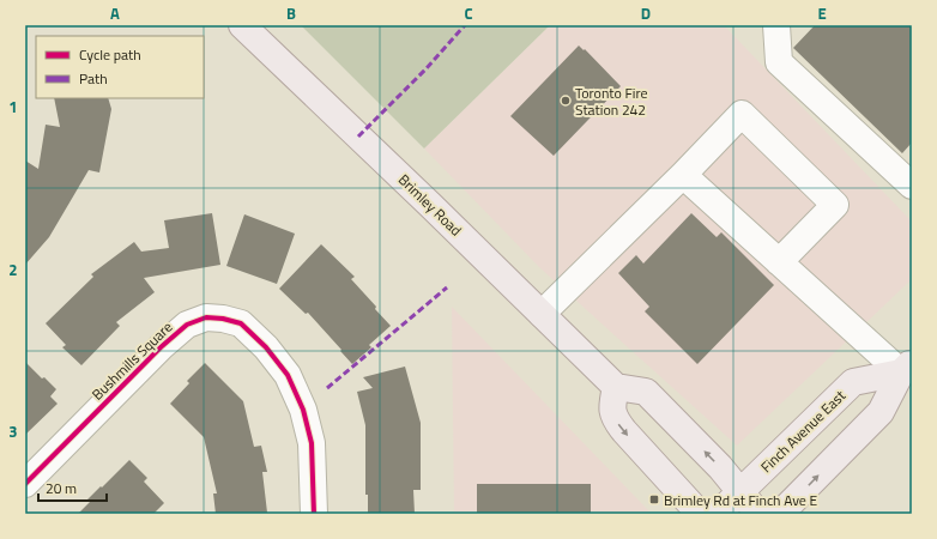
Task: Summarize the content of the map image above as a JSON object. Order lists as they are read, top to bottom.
{
  "streets": {
    "main road": ["Brimley Road", "Finch Avenue East"],
    "street": ["Bushmills Square"]
  },
  "places": {
    "other": ["Toronto Fire Station 242"],
    "transit": ["Brimley Rd at Finch Ave E"]
  },
  "legend": ["Cycle path", "Path"],
  "scale_bar": "20 m",
  "grid": {
    "columns": [
      "A",
      "B",
      "C",
      "D",
      "E"
    ],
    "rows": ["1", "2", "3"]
  }
}
